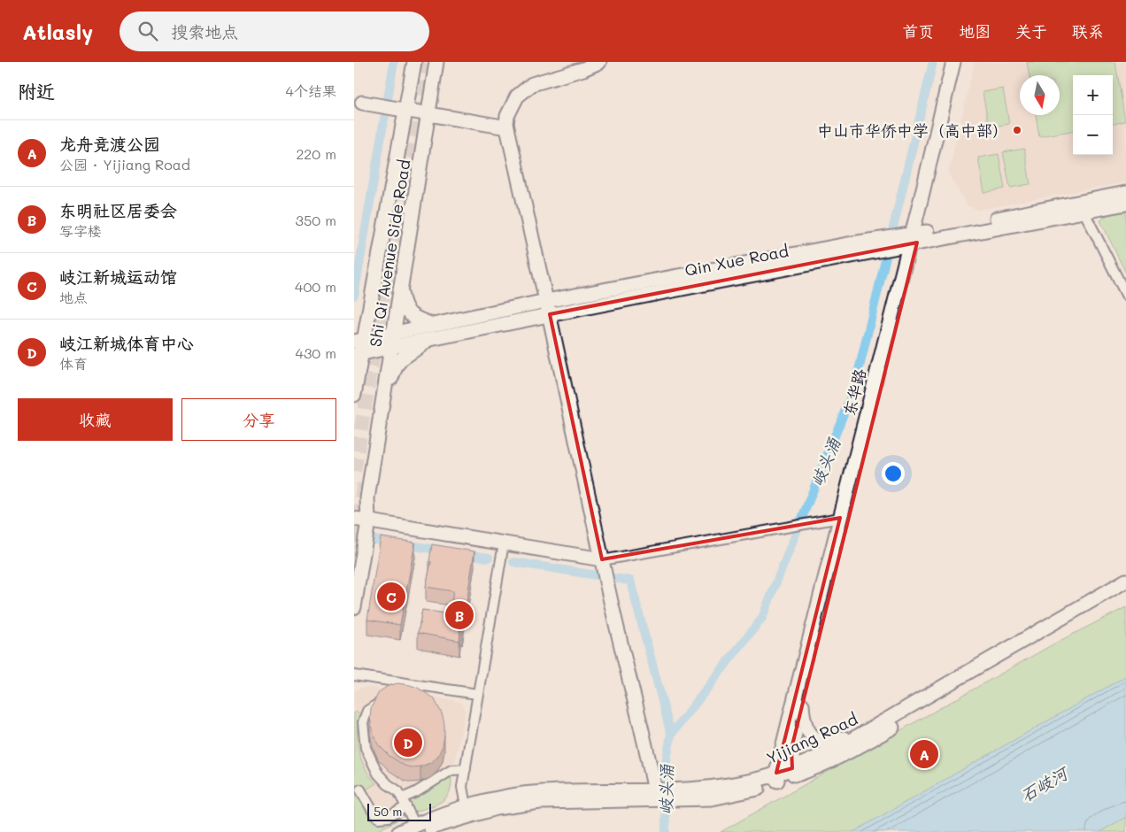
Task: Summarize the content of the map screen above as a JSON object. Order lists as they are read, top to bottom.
{
  "streets": {
    "main road": [
      "Shi Qi Avenue Side Road",
      "Qin Xue Road",
      "东华路",
      "Yijiang Road"
    ]
  },
  "crossings": [
    ["Shi Qi Avenue Side Road", "Qin Xue Road"],
    ["Qin Xue Road", "东华路"],
    ["东华路", "Yijiang Road"]
  ],
  "water": ["岐头涌", "石岐河"],
  "places": ["中山市华侨中学（高中部）"],
  "scale_bar": "50 m",
  "north": "bottom",
  "page": {
    "header": "Atlasly",
    "search": "搜索地点",
    "nav": [
      "首页",
      "地图",
      "关于",
      "联系"
    ],
    "heading": ["附近", "4个结果"],
    "map_buttons": ["+", "−"],
    "list": [
      {
        "mark": "A",
        "name": "龙舟竞渡公园",
        "note": "公园 · Yijiang Road",
        "value": "220 m"
      },
      {
        "mark": "B",
        "name": "东明社区居委会",
        "note": "写字楼",
        "value": "350 m"
      },
      {
        "mark": "C",
        "name": "岐江新城运动馆",
        "note": "地点",
        "value": "400 m"
      },
      {
        "mark": "D",
        "name": "岐江新城体育中心",
        "note": "体育",
        "value": "430 m"
      }
    ],
    "buttons": ["收藏", "分享"],
    "pins": [
      "C",
      "B",
      "D",
      "A"
    ],
    "scale": "50 m"
  }
}
